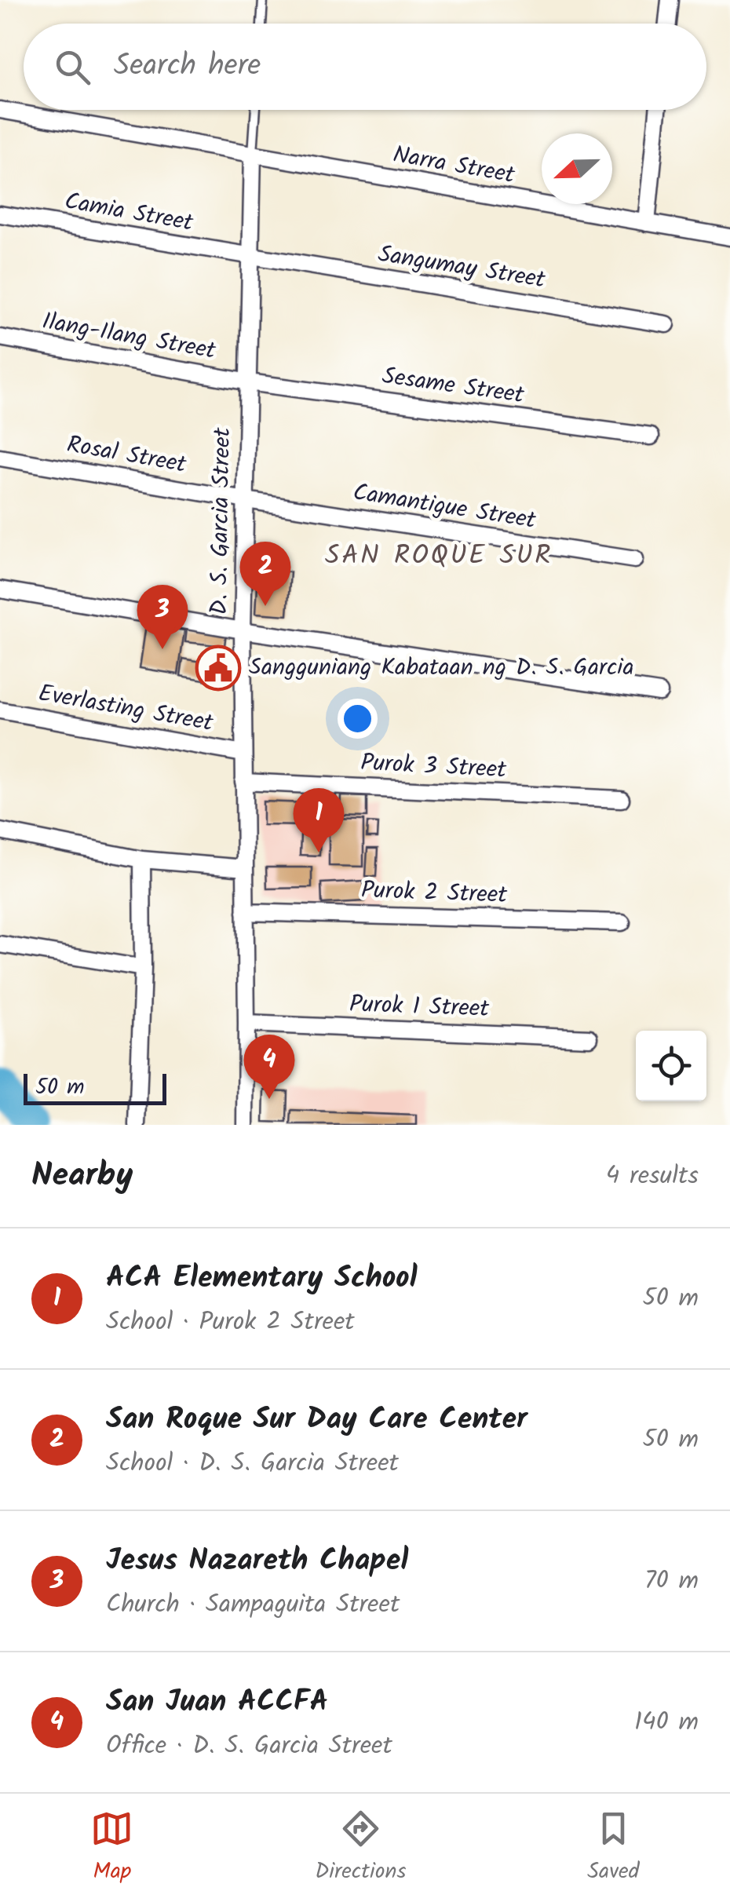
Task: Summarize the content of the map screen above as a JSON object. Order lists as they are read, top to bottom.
{
  "streets": {
    "street": [
      "Narra Street",
      "Camia Street",
      "Sangumay Street",
      "Ilang-Ilang Street",
      "Sesame Street",
      "Rosal Street",
      "Camantigue Street",
      "D. S. Garcia Street",
      "Everlasting Street",
      "Purok 3 Street",
      "Purok 2 Street",
      "Purok 1 Street"
    ]
  },
  "crossings": [
    ["Narra Street", "D. S. Garcia Street"],
    ["Camia Street", "Sangumay Street"],
    ["Camia Street", "D. S. Garcia Street"],
    ["Sangumay Street", "D. S. Garcia Street"],
    ["Ilang-Ilang Street", "Sesame Street"],
    ["Ilang-Ilang Street", "D. S. Garcia Street"],
    ["Sesame Street", "D. S. Garcia Street"],
    ["Rosal Street", "Camantigue Street"],
    ["Rosal Street", "D. S. Garcia Street"],
    ["Camantigue Street", "D. S. Garcia Street"],
    ["D. S. Garcia Street", "Everlasting Street"],
    ["D. S. Garcia Street", "Purok 3 Street"],
    ["D. S. Garcia Street", "Purok 2 Street"],
    ["D. S. Garcia Street", "Purok 1 Street"]
  ],
  "districts": ["SAN ROQUE SUR"],
  "places": {
    "public building": ["Sangguniang Kabataan ng D. S. Garcia"]
  },
  "scale_bar": "50 m",
  "north": "left",
  "page": {
    "search": "Search here",
    "pins": [
      "2",
      "3",
      "1",
      "4"
    ],
    "scale": "50 m",
    "heading": ["Nearby", "4 results"],
    "list": [
      {
        "mark": "1",
        "name": "ACA Elementary School",
        "note": "School · Purok 2 Street",
        "value": "50 m"
      },
      {
        "mark": "2",
        "name": "San Roque Sur Day Care Center",
        "note": "School · D. S. Garcia Street",
        "value": "50 m"
      },
      {
        "mark": "3",
        "name": "Jesus Nazareth Chapel",
        "note": "Church · Sampaguita Street",
        "value": "70 m"
      },
      {
        "mark": "4",
        "name": "San Juan ACCFA",
        "note": "Office · D. S. Garcia Street",
        "value": "140 m"
      }
    ],
    "nav": ["Map", "Directions", "Saved"]
  }
}
